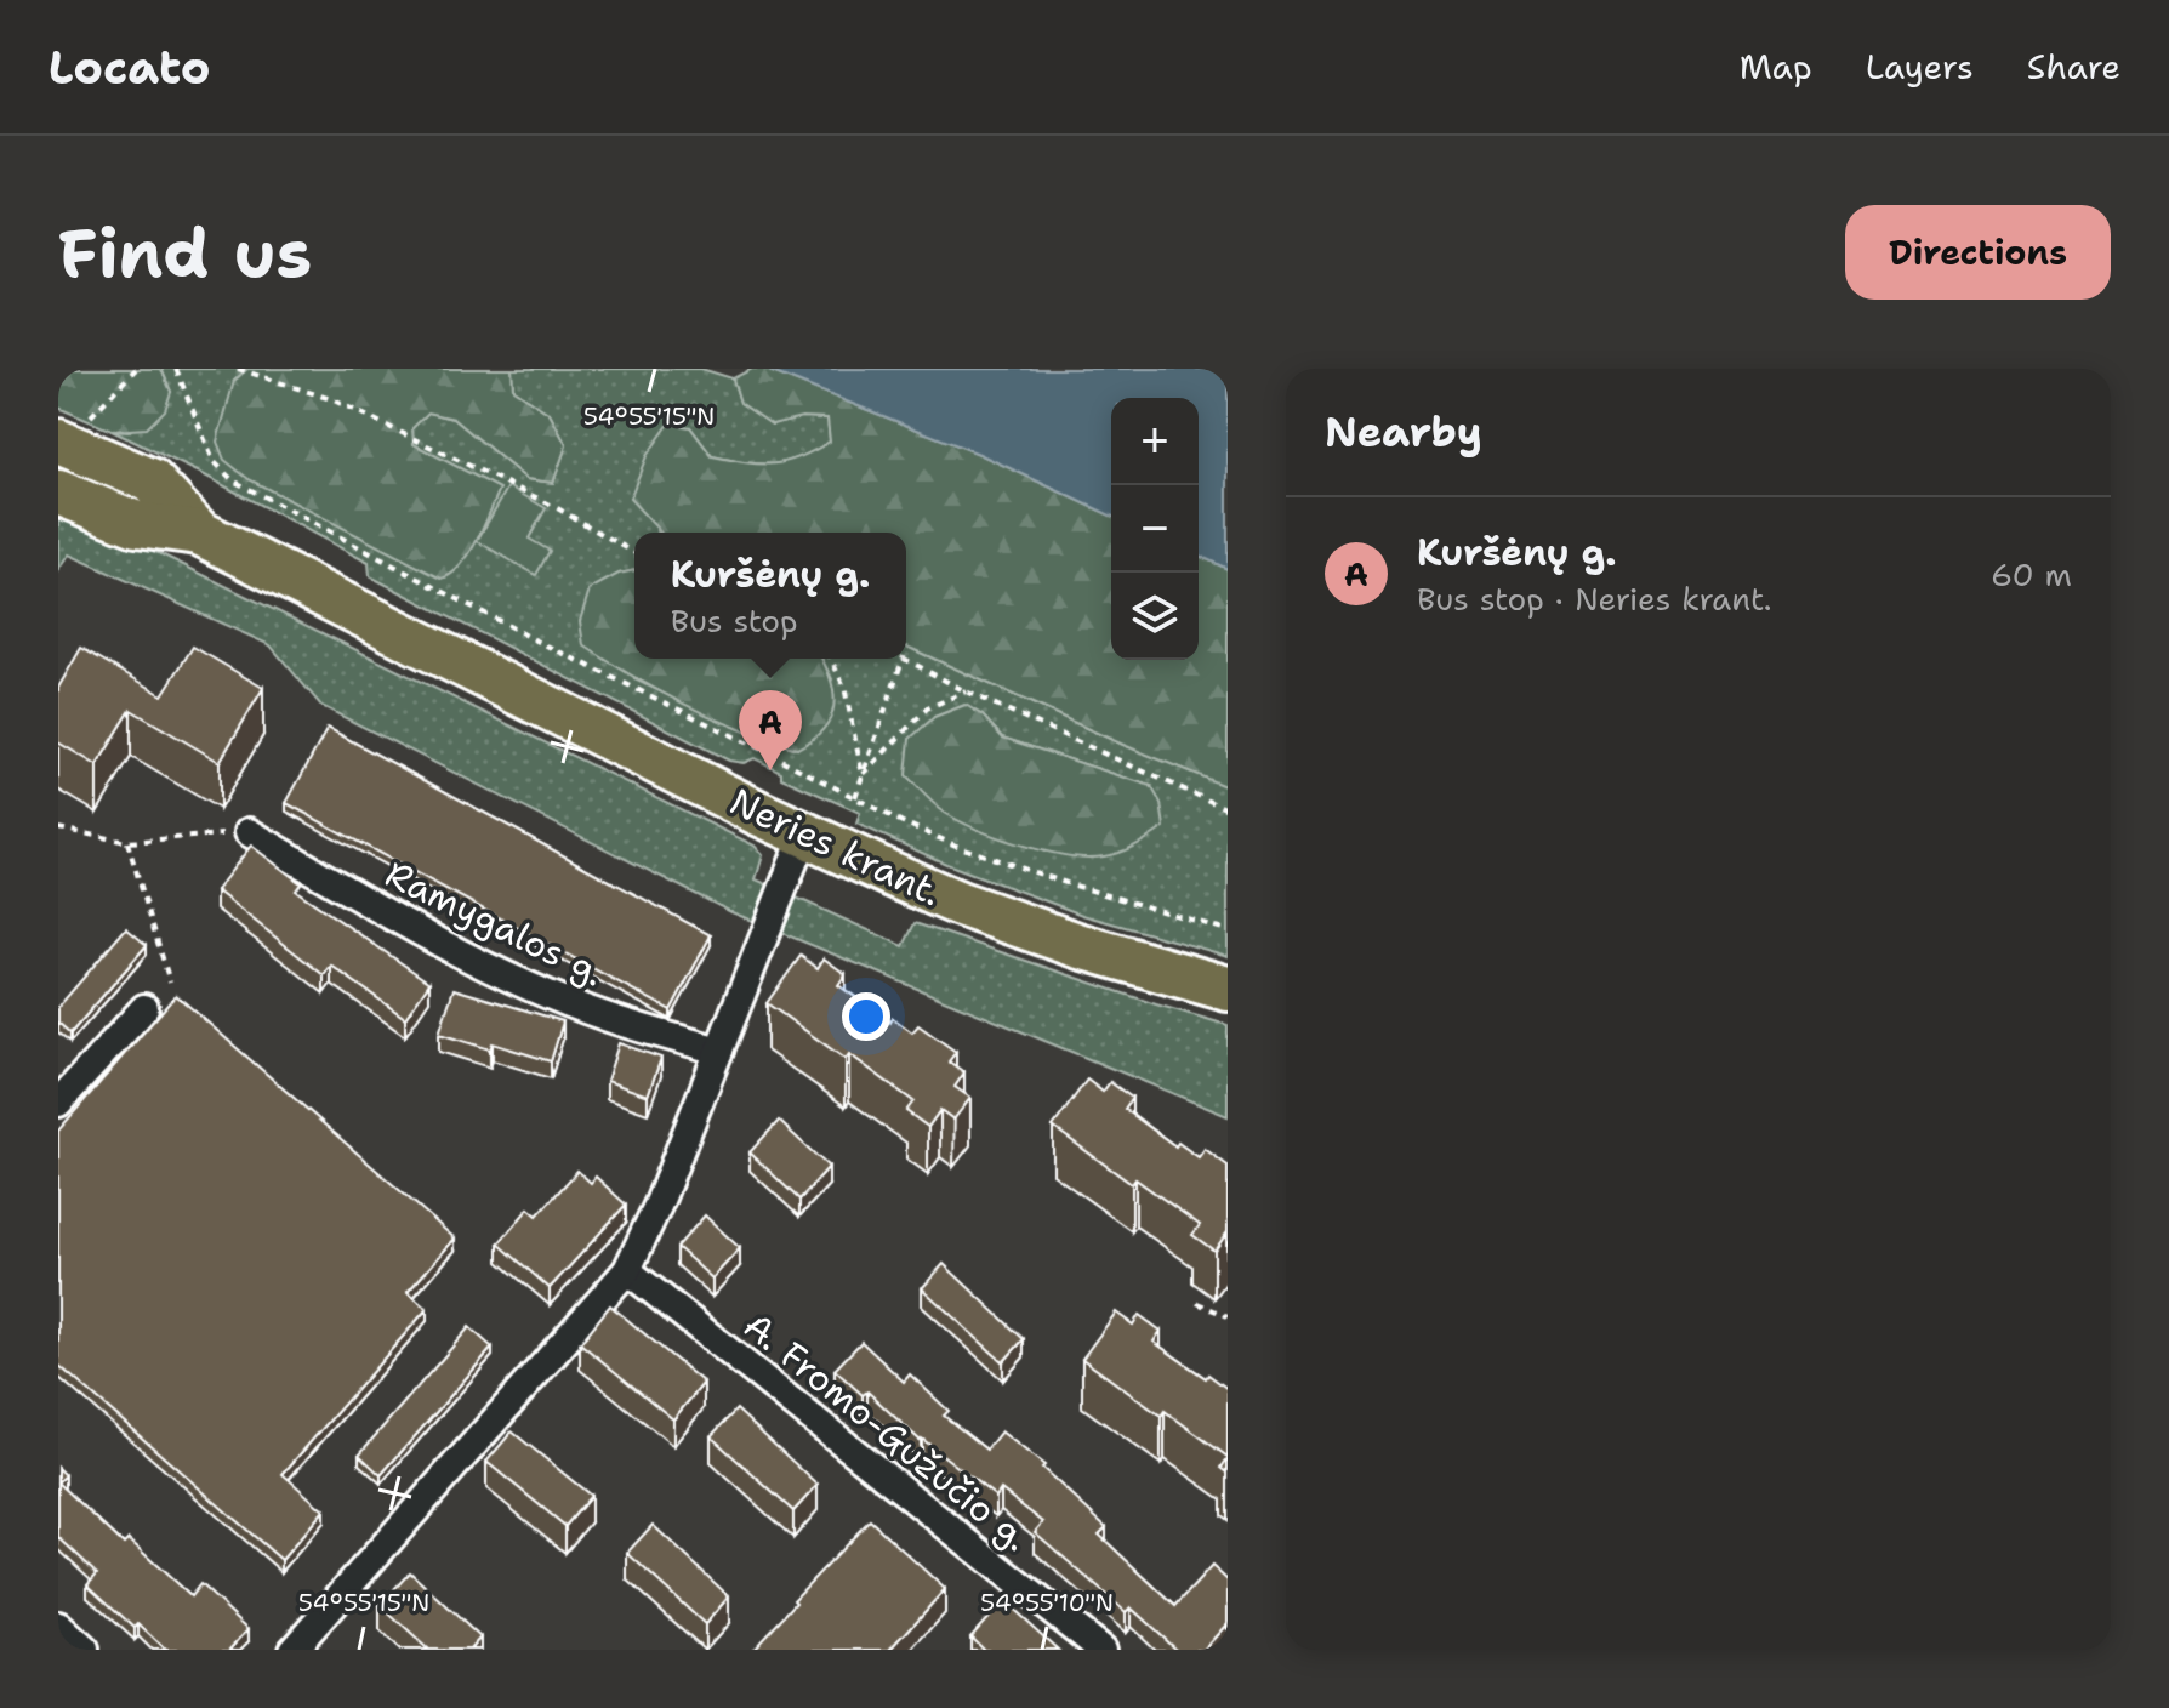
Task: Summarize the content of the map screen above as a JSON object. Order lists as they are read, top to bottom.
{
  "streets": {
    "main road": ["Neries krant."],
    "street": ["Ramygalos g.", "A. Fromo-Gužučio g."]
  },
  "page": {
    "header": "Locato",
    "nav": ["Map", "Layers", "Share"],
    "buttons": "Directions",
    "title": "Find us",
    "heading": "Nearby",
    "map_buttons": ["+", "−"],
    "list": [
      {
        "mark": "A",
        "name": "Kuršėnų g.",
        "note": "Bus stop · Neries krant.",
        "value": "60 m"
      }
    ],
    "popup": ["Kuršėnų g.", "Bus stop"],
    "pins": "A"
  },
  "coordinates": ["54°55'15\"N", "54°55'10\"N"]
}
